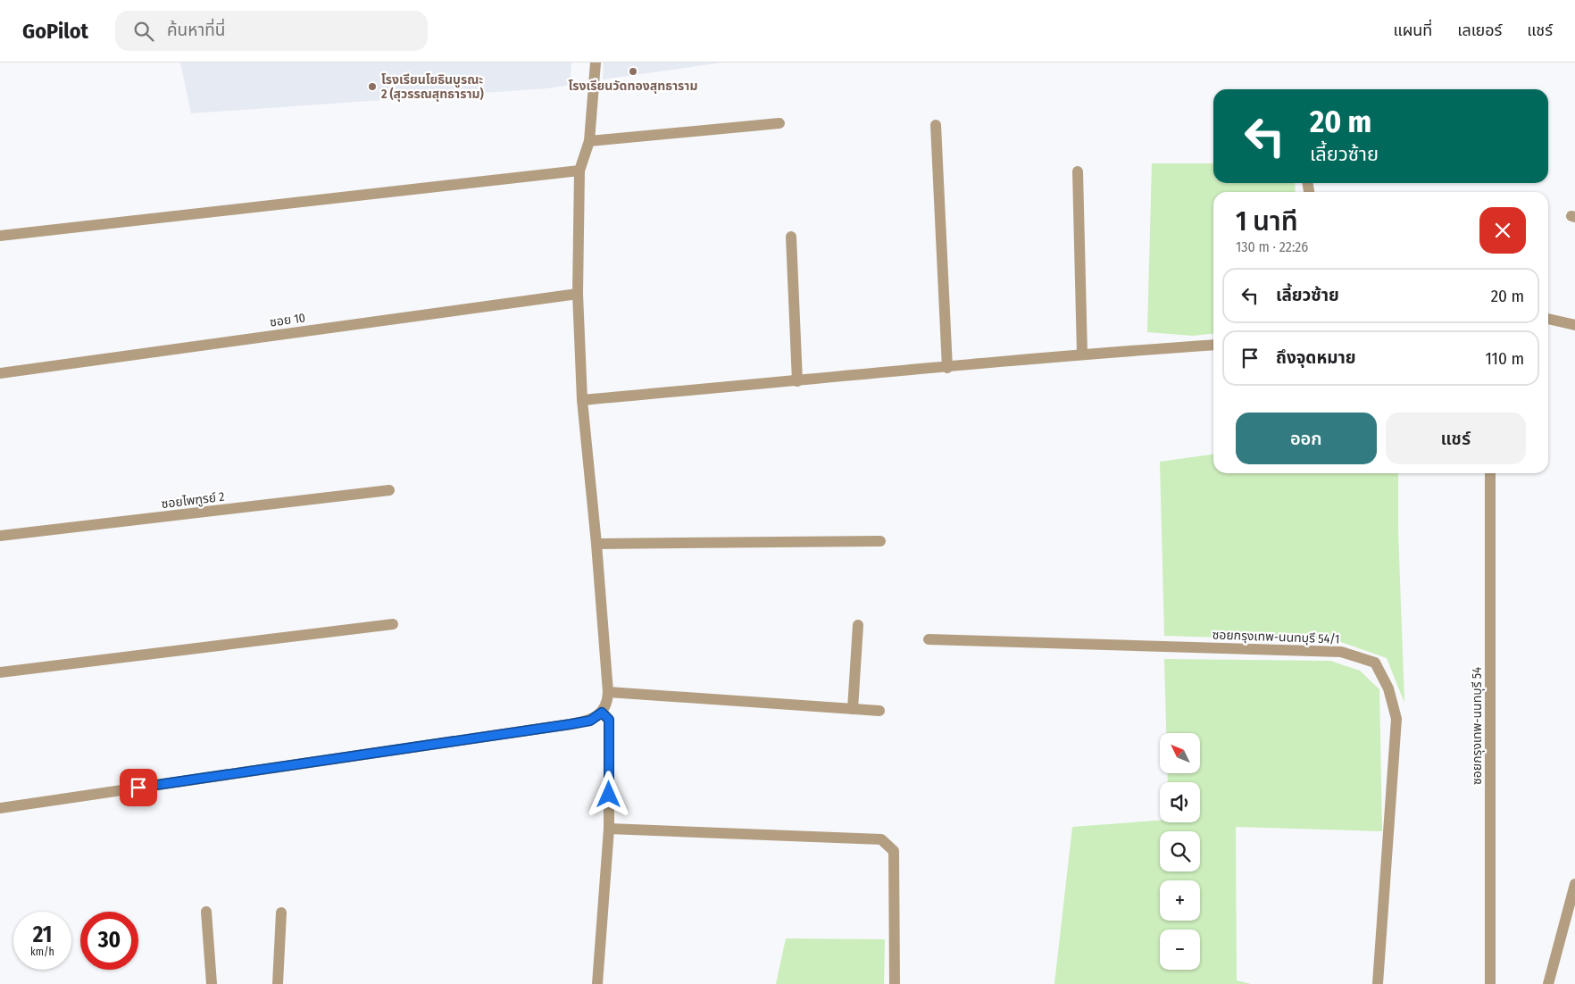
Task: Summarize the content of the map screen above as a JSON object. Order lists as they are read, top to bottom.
{
  "streets": {
    "street": [
      "ซอย 10",
      "ซอยไพฑูรย์ 2",
      "ซอยกรุงเทพ-นนทบุรี 54/1",
      "ซอยกรุงเทพ-นนทบุรี 54"
    ]
  },
  "places": ["โรงเรียนวัดทองสุทธาราม", "โรงเรียนโยธินบูรณะ 2 (สุวรรณสุทธาราม)"],
  "north": "top left",
  "page": {
    "header": "GoPilot",
    "search": "ค้นหาที่นี่",
    "nav": ["แผนที่", "เลเยอร์", "แชร์"],
    "turn": ["20 m", "เลี้ยวซ้าย"],
    "heading": ["1 นาที", "130 m · 22:26"],
    "list": [
      {
        "name": "เลี้ยวซ้าย",
        "value": "20 m"
      },
      {
        "name": "ถึงจุดหมาย",
        "value": "110 m"
      }
    ],
    "buttons": ["ออก", "แชร์"],
    "map_buttons": ["+", "−"],
    "speed": "21 km/h",
    "limit": "30"
  }
}
